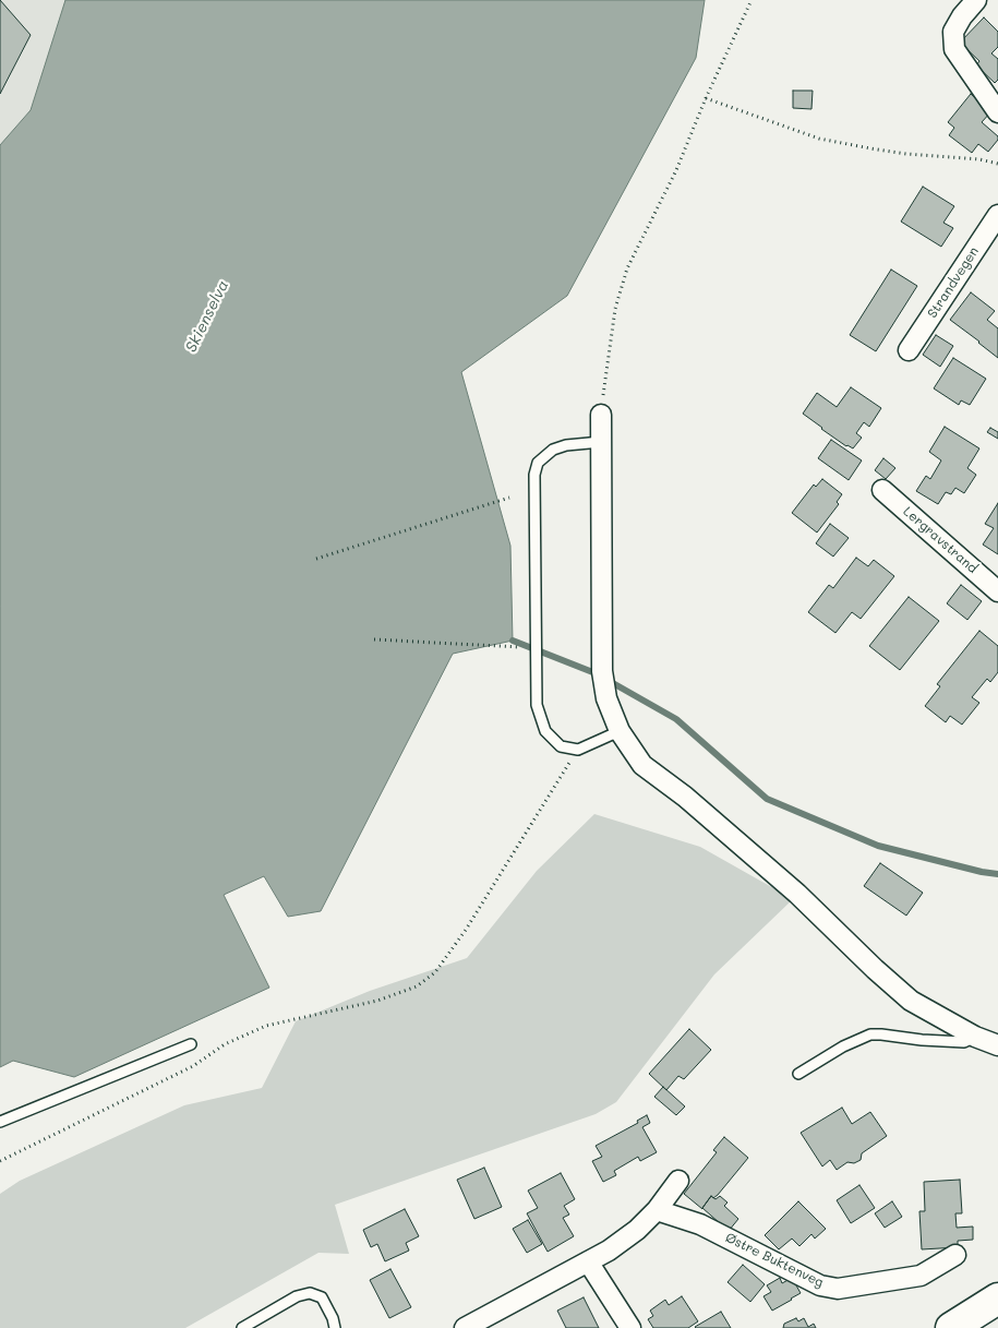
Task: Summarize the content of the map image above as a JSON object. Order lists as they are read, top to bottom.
{
  "streets": {
    "street": ["Strandvegen", "Lergravstrand", "Østre Buktenveg"]
  },
  "water": ["Skienselva"]
}
